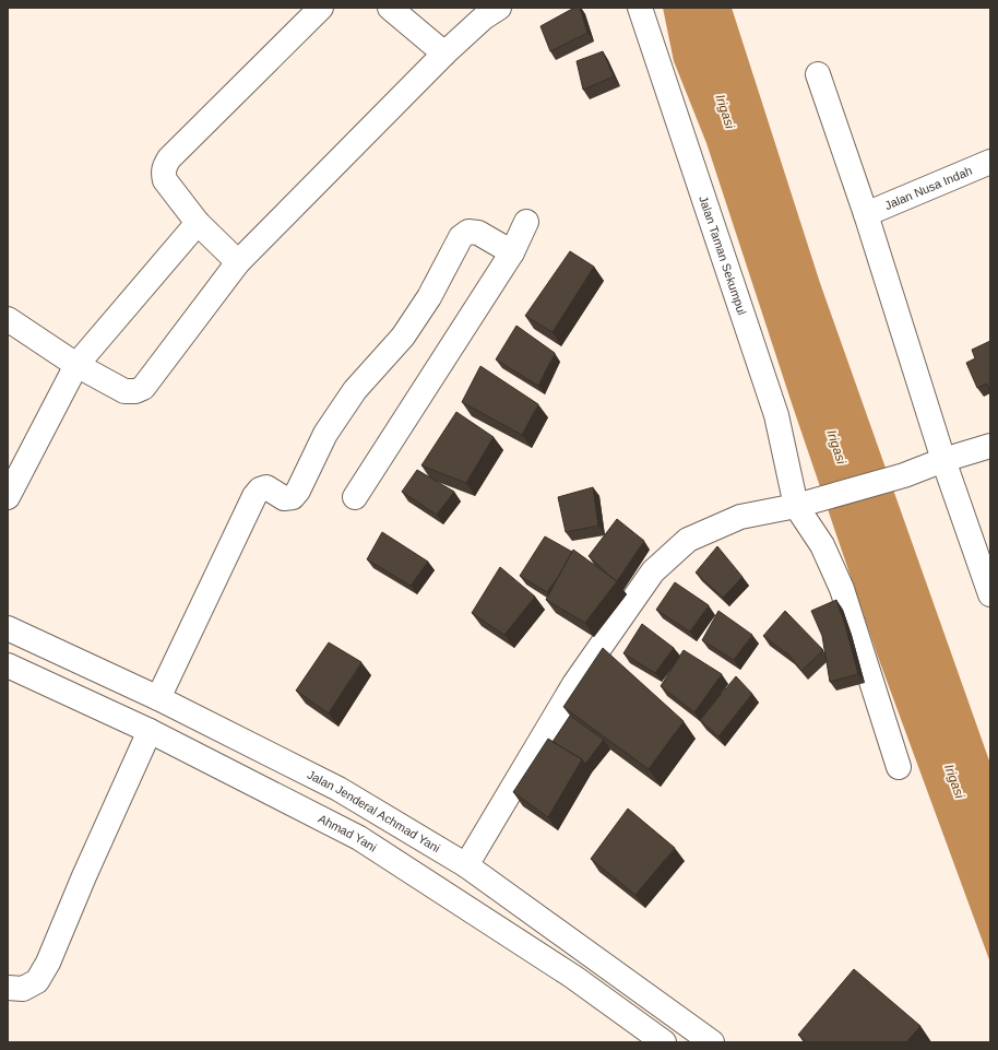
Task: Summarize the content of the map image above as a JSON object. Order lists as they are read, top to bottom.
{
  "streets": {
    "main road": [
      "Jalan Nusa Indah",
      "Jalan Taman Sekumpul",
      "Jalan Jenderal Achmad Yani",
      "Ahmad Yani"
    ]
  },
  "water": ["Irigasi"]
}
